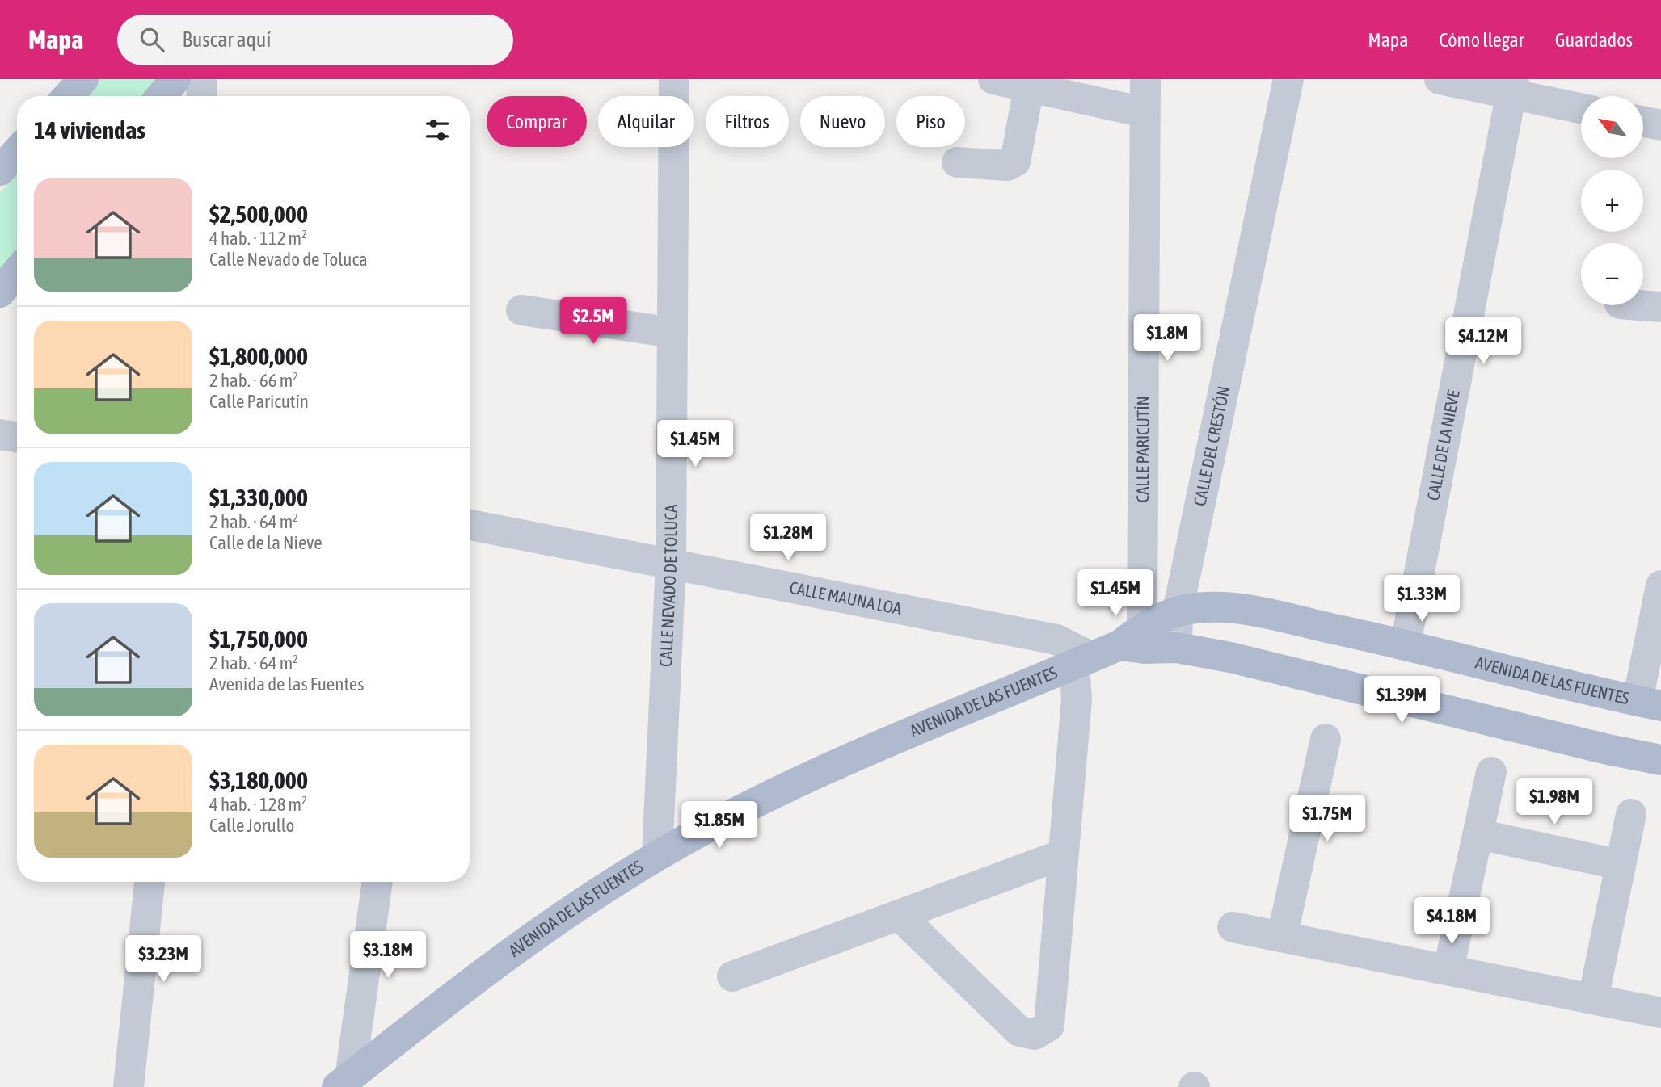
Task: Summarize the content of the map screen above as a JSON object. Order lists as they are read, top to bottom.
{
  "streets": {
    "main road": ["AVENIDA DE LAS FUENTES"],
    "street": [
      "CALLE DE LA NIEVE",
      "CALLE DEL CRESTÓN",
      "CALLE PARICUTÍN",
      "CALLE NEVADO DE TOLUCA",
      "CALLE MAUNA LOA"
    ]
  },
  "crossings": [
    ["CALLE DE LA NIEVE", "AVENIDA DE LAS FUENTES"],
    ["CALLE DEL CRESTÓN", "AVENIDA DE LAS FUENTES"],
    ["CALLE PARICUTÍN", "CALLE MAUNA LOA"],
    ["CALLE PARICUTÍN", "AVENIDA DE LAS FUENTES"],
    ["CALLE NEVADO DE TOLUCA", "CALLE MAUNA LOA"],
    ["CALLE NEVADO DE TOLUCA", "AVENIDA DE LAS FUENTES"],
    ["CALLE MAUNA LOA", "AVENIDA DE LAS FUENTES"]
  ],
  "north": "top left",
  "page": {
    "header": "Mapa",
    "search": "Buscar aquí",
    "nav": ["Mapa", "Cómo llegar", "Guardados"],
    "map_buttons": ["+", "−"],
    "chip": [
      "Comprar",
      "Alquilar",
      "Filtros",
      "Nuevo",
      "Piso"
    ],
    "heading": "14 viviendas",
    "list": [
      {
        "name": "$2,500,000",
        "note": "4 hab. · 112 m² · Calle Nevado de Toluca"
      },
      {
        "name": "$1,800,000",
        "note": "2 hab. · 66 m² · Calle Paricutín"
      },
      {
        "name": "$1,330,000",
        "note": "2 hab. · 64 m² · Calle de la Nieve"
      },
      {
        "name": "$1,750,000",
        "note": "2 hab. · 64 m² · Avenida de las Fuentes"
      },
      {
        "name": "$3,180,000",
        "note": "4 hab. · 128 m² · Calle Jorullo"
      }
    ],
    "price": [
      "$2.5M",
      "$1.8M",
      "$4.12M",
      "$1.45M",
      "$1.28M",
      "$1.45M",
      "$1.33M",
      "$1.39M",
      "$1.98M",
      "$1.75M",
      "$1.85M",
      "$4.18M",
      "$3.18M",
      "$3.23M"
    ]
  }
}
